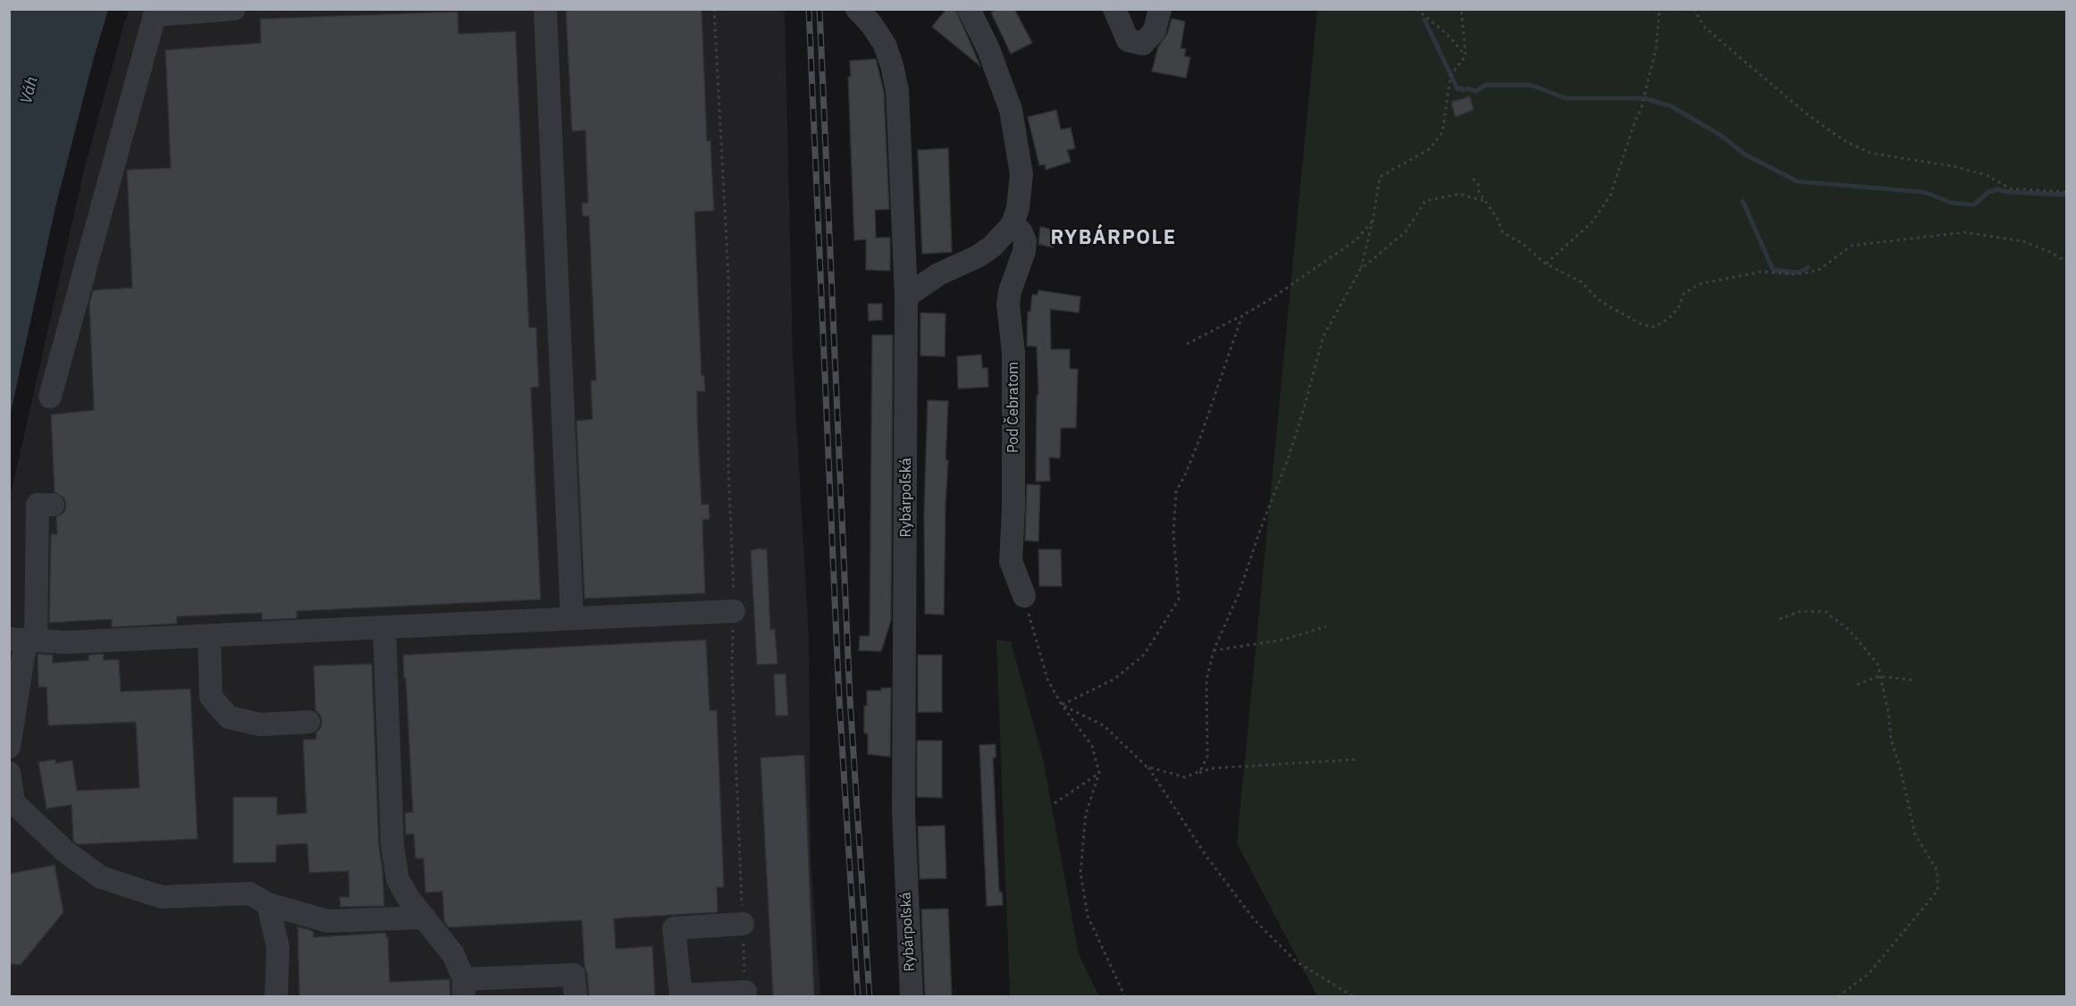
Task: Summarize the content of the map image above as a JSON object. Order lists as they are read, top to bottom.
{
  "streets": {
    "street": ["Pod Čebratom", "Rybárpoľská"]
  },
  "districts": ["RYBÁRPOLE"],
  "water": ["Váh"]
}
